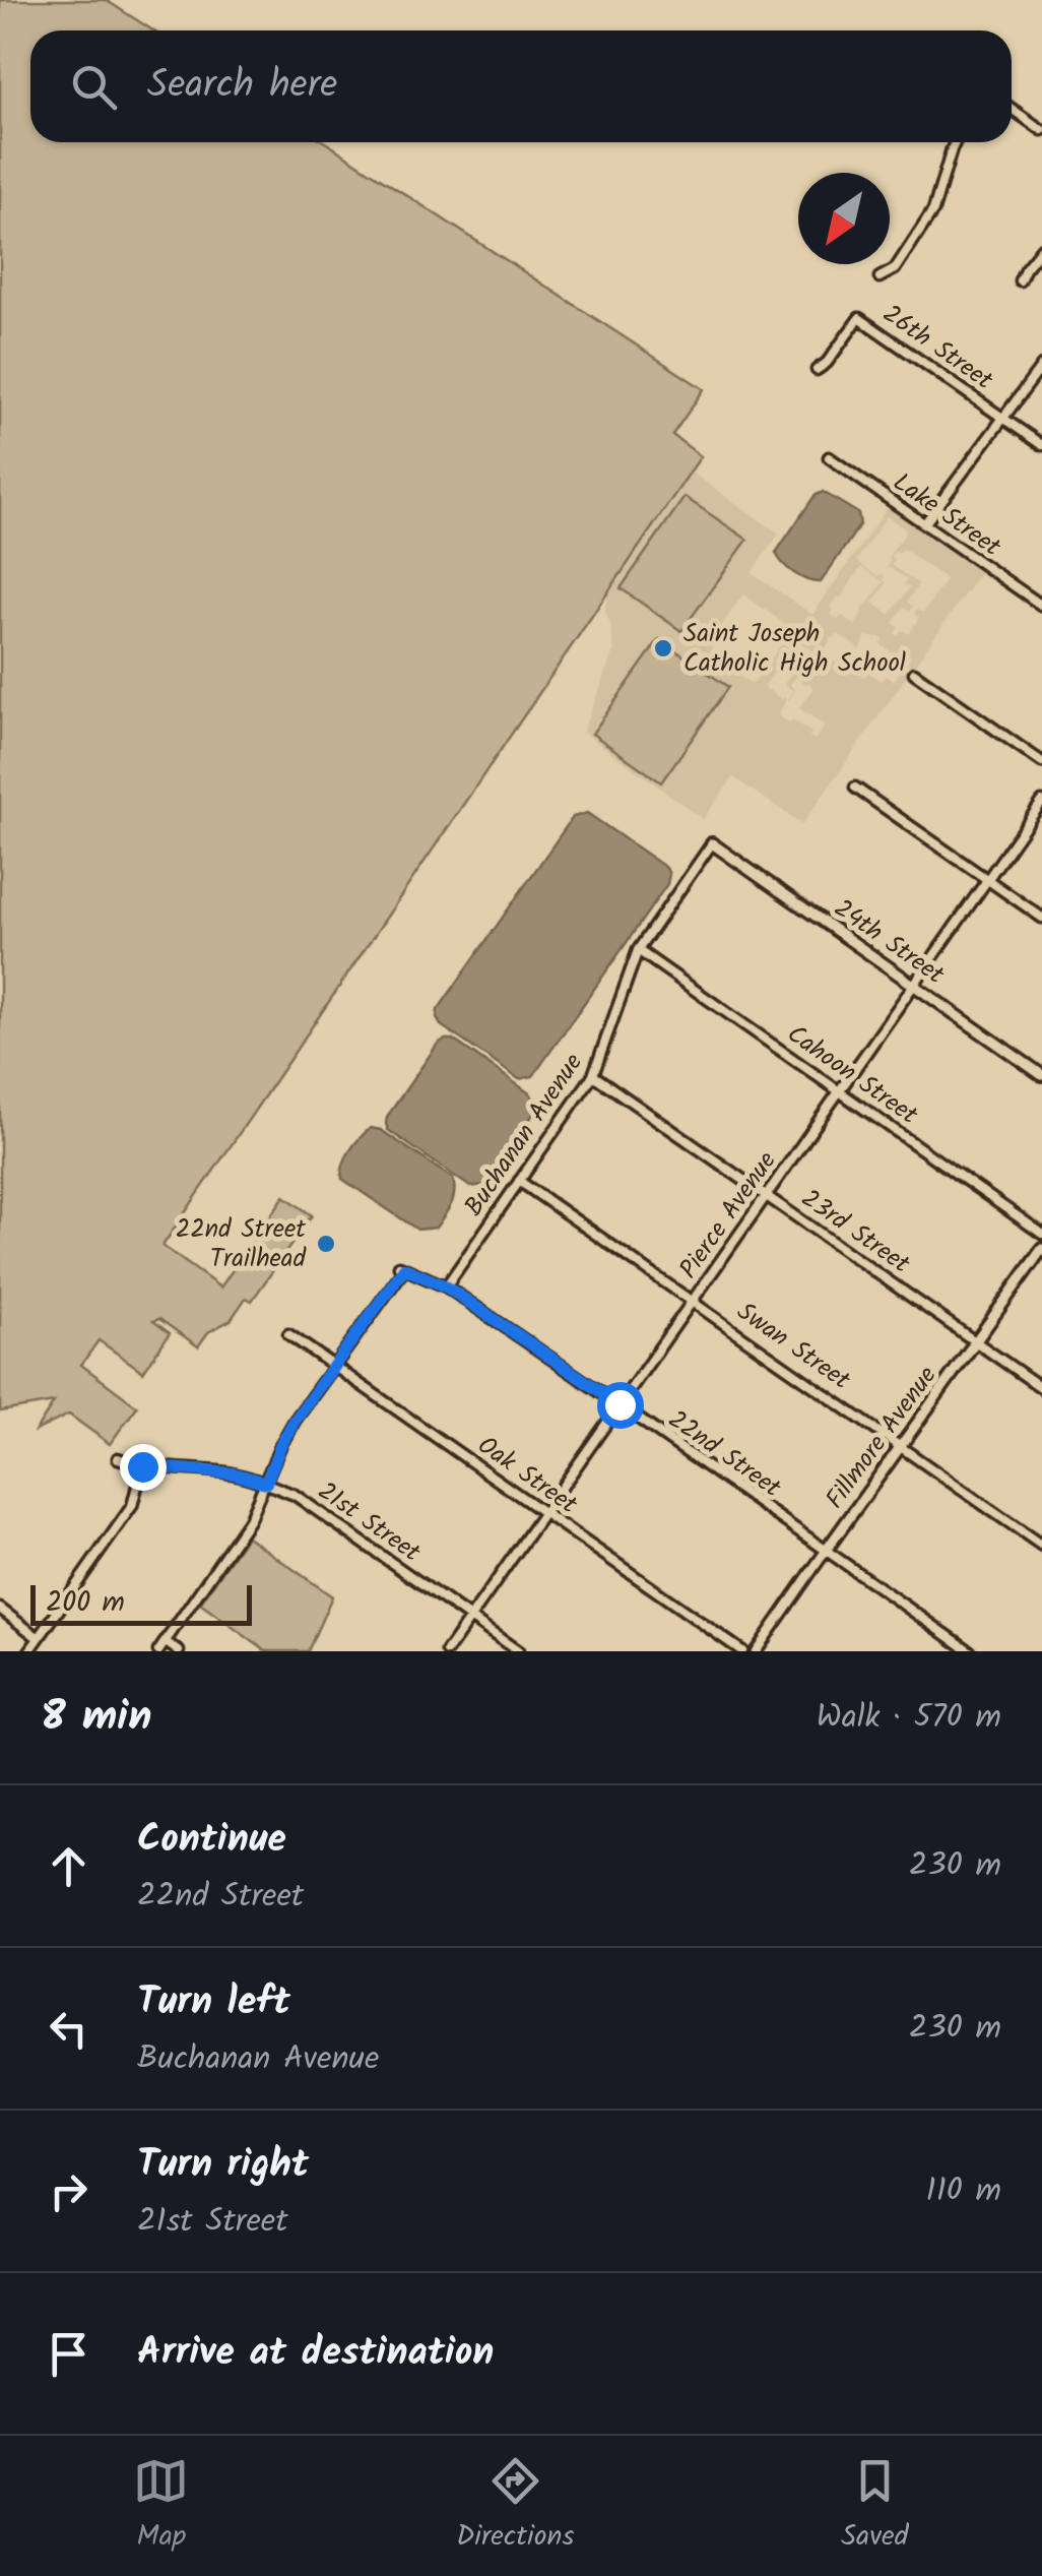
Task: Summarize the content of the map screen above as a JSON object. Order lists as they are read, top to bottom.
{
  "streets": {
    "street": [
      "26th Street",
      "Lake Street",
      "24th Street",
      "Cahoon Street",
      "Buchanan Avenue",
      "Pierce Avenue",
      "23rd Street",
      "Swan Street",
      "Fillmore Avenue",
      "22nd Street",
      "Oak Street",
      "21st Street"
    ]
  },
  "crossings": [
    ["24th Street", "Buchanan Avenue"],
    ["24th Street", "Pierce Avenue"],
    ["Cahoon Street", "Buchanan Avenue"],
    ["Cahoon Street", "Pierce Avenue"],
    ["Buchanan Avenue", "23rd Street"],
    ["Buchanan Avenue", "Swan Street"],
    ["Buchanan Avenue", "22nd Street"],
    ["Pierce Avenue", "23rd Street"],
    ["Pierce Avenue", "Swan Street"],
    ["Pierce Avenue", "22nd Street"],
    ["Pierce Avenue", "Oak Street"],
    ["Pierce Avenue", "21st Street"],
    ["23rd Street", "Fillmore Avenue"],
    ["Swan Street", "Fillmore Avenue"],
    ["Fillmore Avenue", "22nd Street"],
    ["22nd Street", "Oak Street"]
  ],
  "places": ["Saint Joseph Catholic High School", "22nd Street Trailhead"],
  "scale_bar": "200 m",
  "north": "bottom left",
  "page": {
    "search": "Search here",
    "scale": "200 m",
    "heading": ["8 min", "Walk · 570 m"],
    "list": [
      ["Continue", "22nd Street", "230 m"],
      ["Turn left", "Buchanan Avenue", "230 m"],
      ["Turn right", "21st Street", "110 m"],
      "Arrive at destination"
    ],
    "nav": ["Map", "Directions", "Saved"]
  }
}
